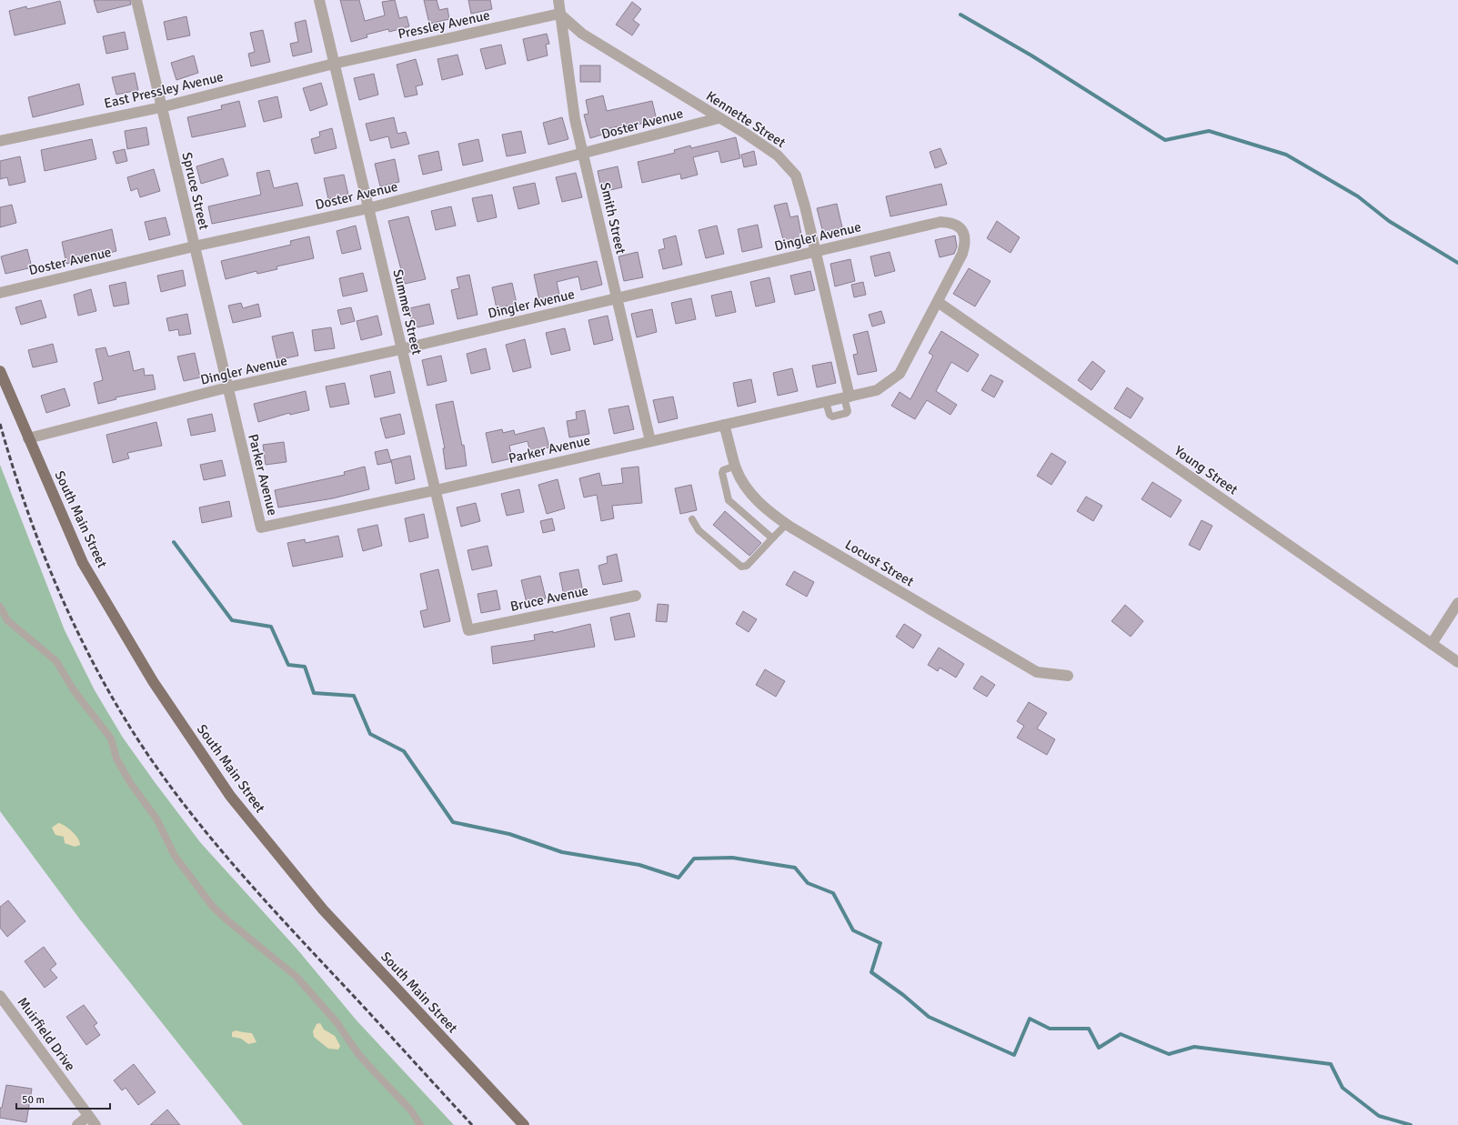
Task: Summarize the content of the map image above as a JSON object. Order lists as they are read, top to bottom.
{
  "streets": {
    "main road": ["South Main Street"],
    "street": [
      "Pressley Avenue",
      "East Pressley Avenue",
      "Kennette Street",
      "Doster Avenue",
      "Spruce Street",
      "Smith Street",
      "Dingler Avenue",
      "Summer Street",
      "Parker Avenue",
      "Young Street",
      "Locust Street",
      "Bruce Avenue",
      "Muirfield Drive"
    ]
  },
  "crossings": [
    ["Pressley Avenue", "East Pressley Avenue"],
    ["Pressley Avenue", "Kennette Street"],
    ["Pressley Avenue", "Smith Street"],
    ["Pressley Avenue", "Summer Street"],
    ["East Pressley Avenue", "Spruce Street"],
    ["East Pressley Avenue", "Summer Street"],
    ["Kennette Street", "Doster Avenue"],
    ["Kennette Street", "Smith Street"],
    ["Kennette Street", "Dingler Avenue"],
    ["Kennette Street", "Parker Avenue"],
    ["Doster Avenue", "Spruce Street"],
    ["Doster Avenue", "Smith Street"],
    ["Doster Avenue", "Summer Street"],
    ["Spruce Street", "Dingler Avenue"],
    ["Spruce Street", "Parker Avenue"],
    ["Smith Street", "Dingler Avenue"],
    ["Smith Street", "Parker Avenue"],
    ["Dingler Avenue", "Summer Street"],
    ["Dingler Avenue", "Parker Avenue"],
    ["Dingler Avenue", "Young Street"],
    ["Dingler Avenue", "South Main Street"],
    ["Summer Street", "Parker Avenue"],
    ["Summer Street", "Bruce Avenue"],
    ["Parker Avenue", "Young Street"],
    ["Parker Avenue", "Locust Street"]
  ],
  "scale_bar": "50 m"
}
